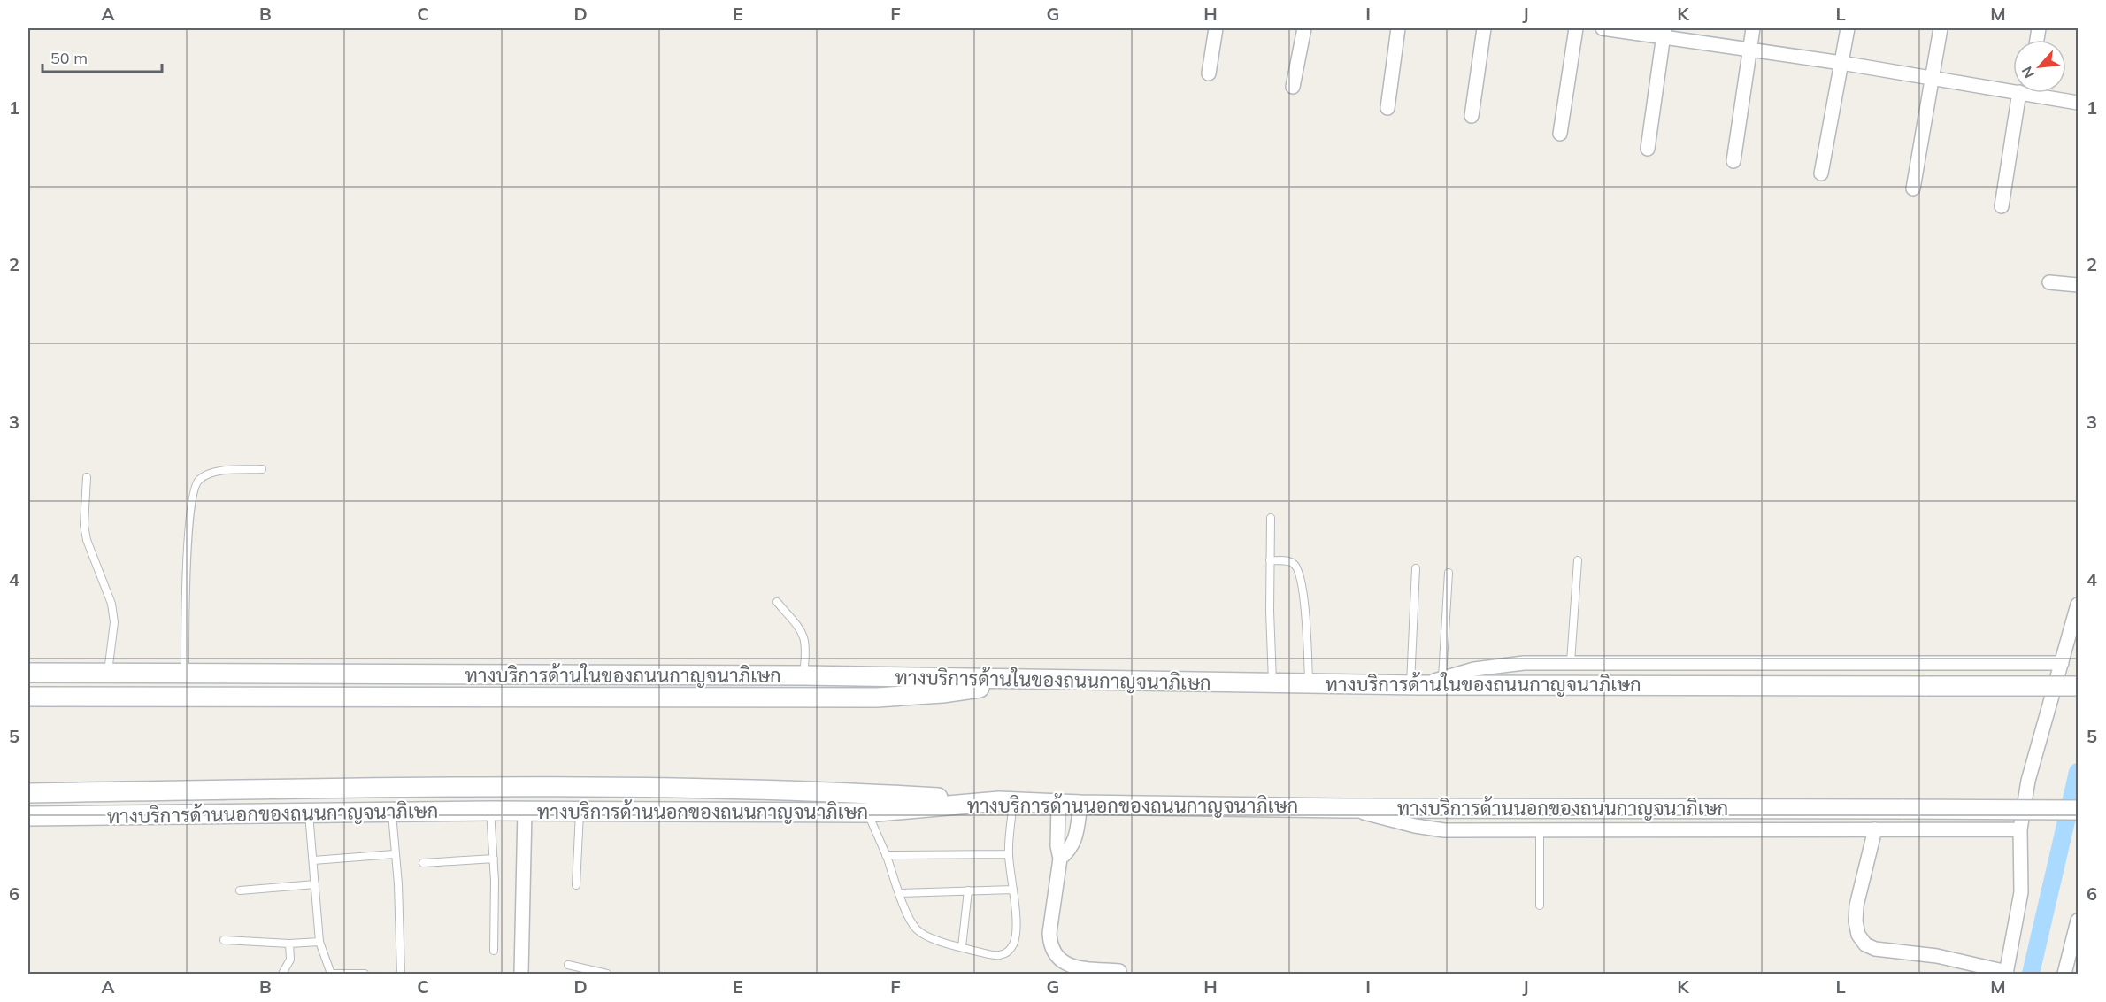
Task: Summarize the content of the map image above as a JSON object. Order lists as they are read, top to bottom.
{
  "streets": {
    "main road": ["ทางบริการด้านในของถนนกาญจนาภิเษก", "ทางบริการด้านนอกของถนนกาญจนาภิเษก"]
  },
  "scale_bar": "50 m",
  "north": "bottom left",
  "grid": {
    "columns": [
      "A",
      "B",
      "C",
      "D",
      "E",
      "F",
      "G",
      "H",
      "I",
      "J",
      "K",
      "L",
      "M"
    ],
    "rows": [
      "1",
      "2",
      "3",
      "4",
      "5",
      "6"
    ]
  }
}
